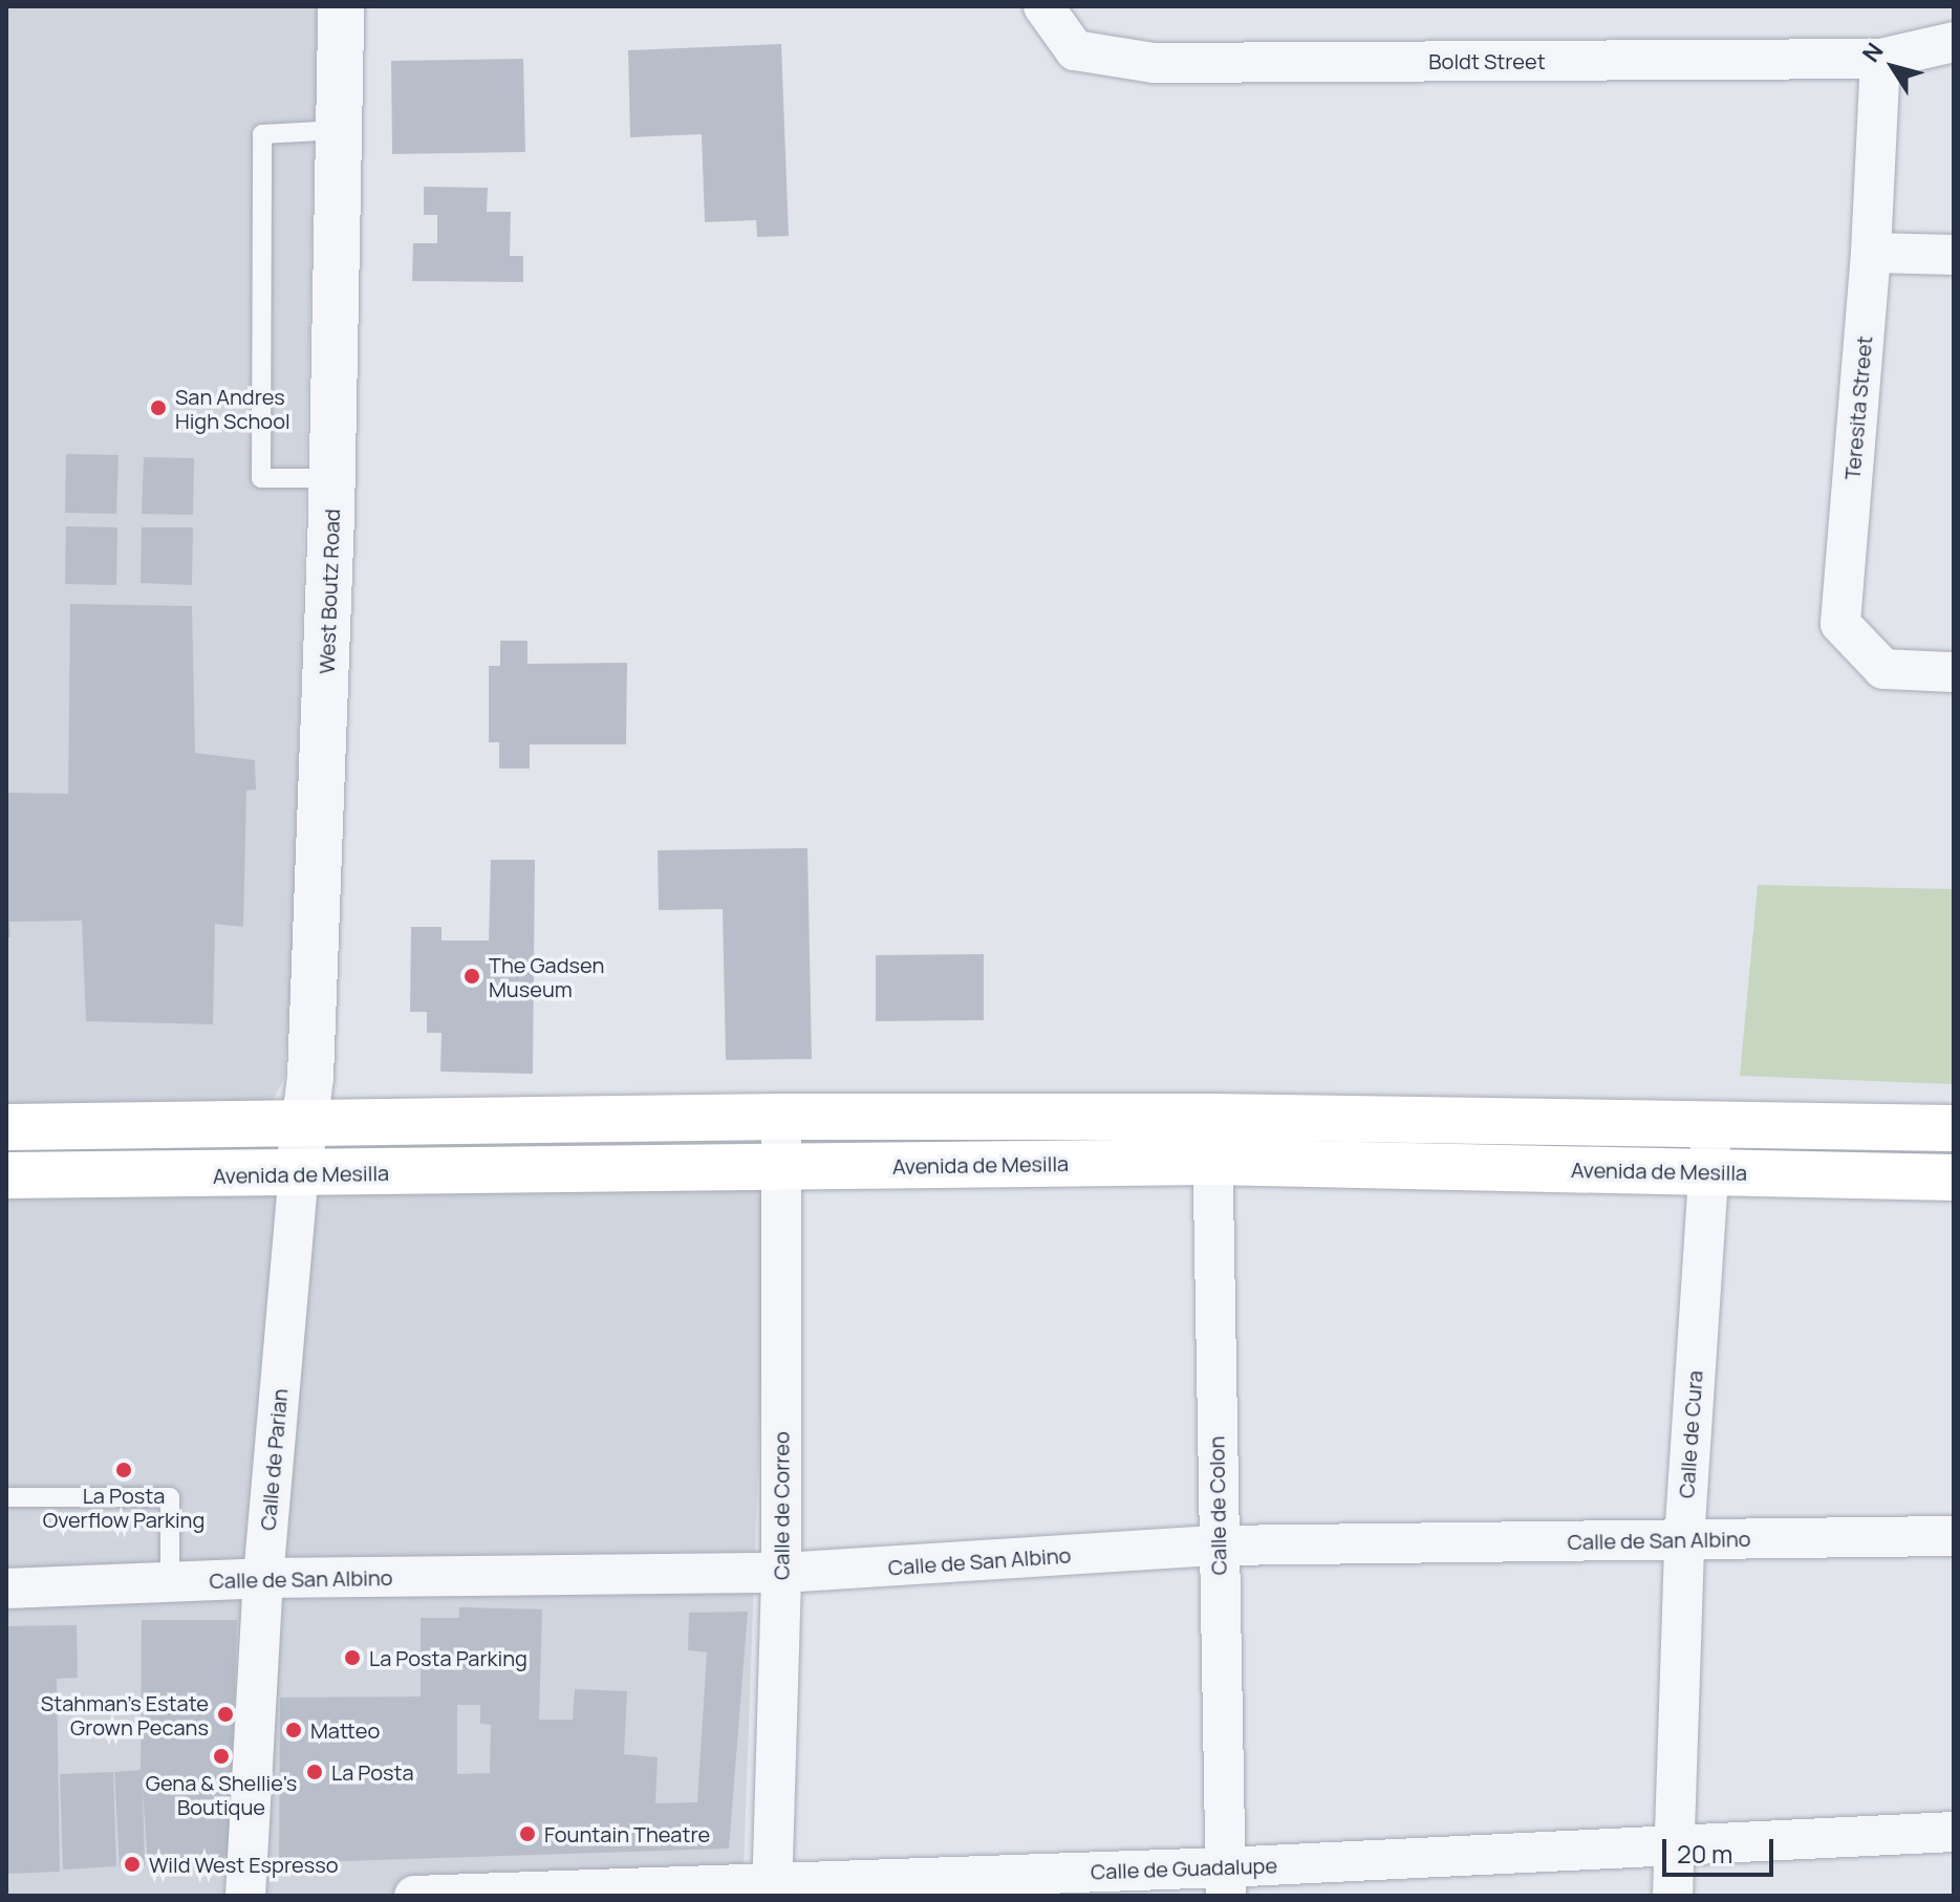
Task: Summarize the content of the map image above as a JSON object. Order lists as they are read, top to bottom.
{
  "streets": {
    "main road": ["Avenida de Mesilla"],
    "street": [
      "Boldt Street",
      "Teresita Street",
      "West Boutz Road",
      "Calle de Cura",
      "Calle de Parian",
      "Calle de Correo",
      "Calle de Colon",
      "Calle de San Albino",
      "Calle de Guadalupe"
    ]
  },
  "crossings": [
    ["Boldt Street", "Teresita Street"],
    ["West Boutz Road", "Avenida de Mesilla"],
    ["West Boutz Road", "Calle de Parian"],
    ["Avenida de Mesilla", "Calle de Cura"],
    ["Avenida de Mesilla", "Calle de Parian"],
    ["Avenida de Mesilla", "Calle de Correo"],
    ["Avenida de Mesilla", "Calle de Colon"],
    ["Calle de Cura", "Calle de San Albino"],
    ["Calle de Cura", "Calle de Guadalupe"],
    ["Calle de Parian", "Calle de San Albino"],
    ["Calle de Correo", "Calle de San Albino"],
    ["Calle de Correo", "Calle de Guadalupe"],
    ["Calle de Colon", "Calle de San Albino"],
    ["Calle de Colon", "Calle de Guadalupe"]
  ],
  "places": [
    "San Andres High School",
    "The Gadsen Museum",
    "La Posta Overflow Parking",
    "La Posta Parking",
    "Stahman's Estate Grown Pecans",
    "Matteo",
    "Gena & Shellie's Boutique",
    "La Posta",
    "Fountain Theatre",
    "Wild West Espresso"
  ],
  "scale_bar": "20 m",
  "north": "top left"
}
